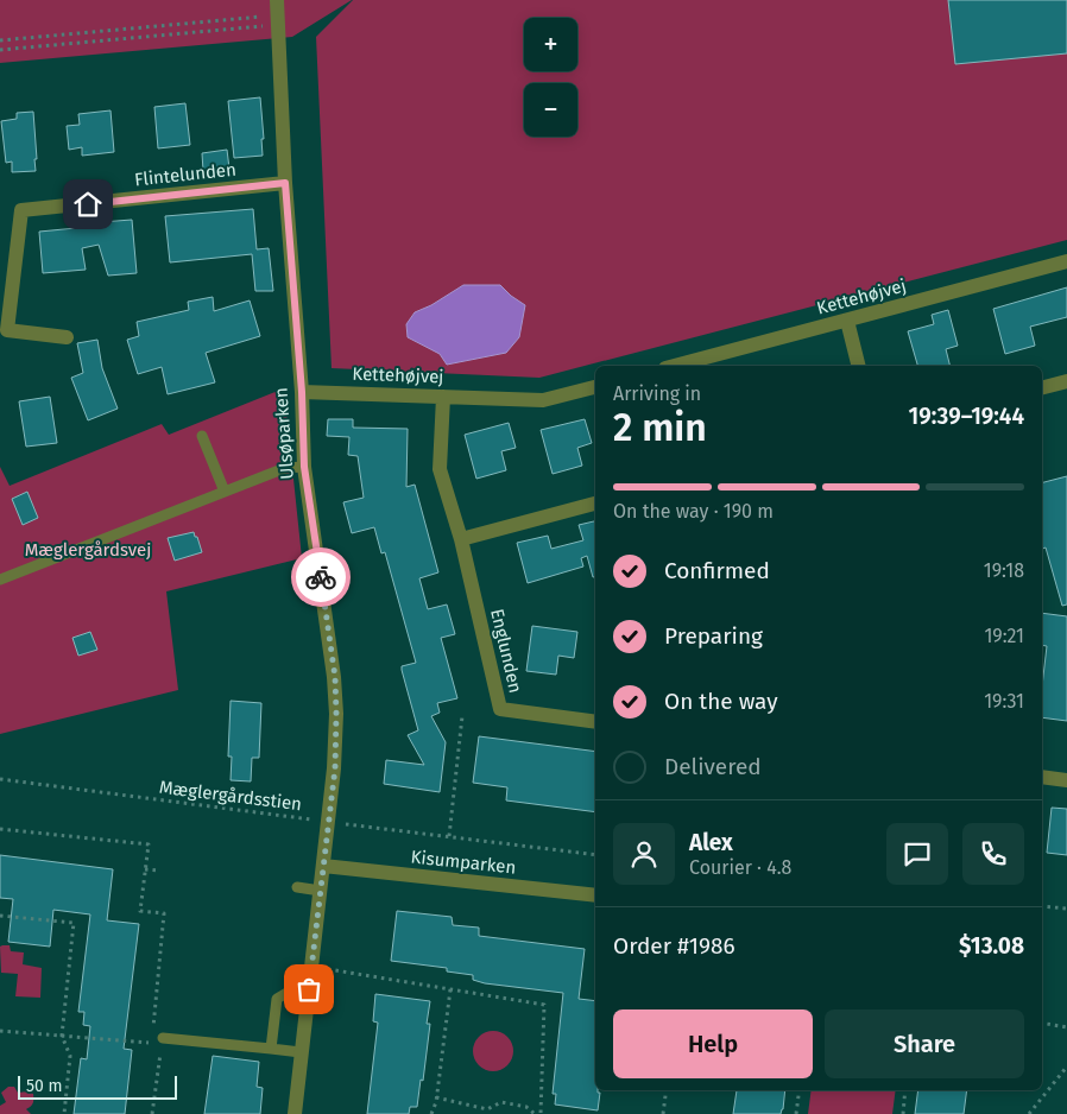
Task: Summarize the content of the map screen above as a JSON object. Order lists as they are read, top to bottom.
{
  "streets": {
    "street": [
      "Flintelunden",
      "Kettehøjvej",
      "Ulsøparken",
      "Englunden",
      "Kisumparken"
    ],
    "path": ["Mæglergårdsstien"]
  },
  "crossings": [
    ["Flintelunden", "Ulsøparken"],
    ["Kettehøjvej", "Ulsøparken"],
    ["Kettehøjvej", "Englunden"],
    ["Ulsøparken", "Mæglergårdsstien"],
    ["Ulsøparken", "Kisumparken"]
  ],
  "parks": ["Mæglergårdsvej"],
  "scale_bar": "50 m",
  "page": {
    "map_buttons": ["+", "−"],
    "heading": ["2 min", "Arriving in", "19:39–19:44"],
    "panel": [
      "Alex",
      "Courier · 4.8",
      "Order #1986",
      "$13.08"
    ],
    "bar": "On the way · 190 m",
    "list": [
      ["Confirmed", "19:18"],
      ["Preparing", "19:21"],
      ["On the way", "19:31"],
      "Delivered"
    ],
    "buttons": ["Help", "Share"],
    "scale": "50 m"
  }
}
